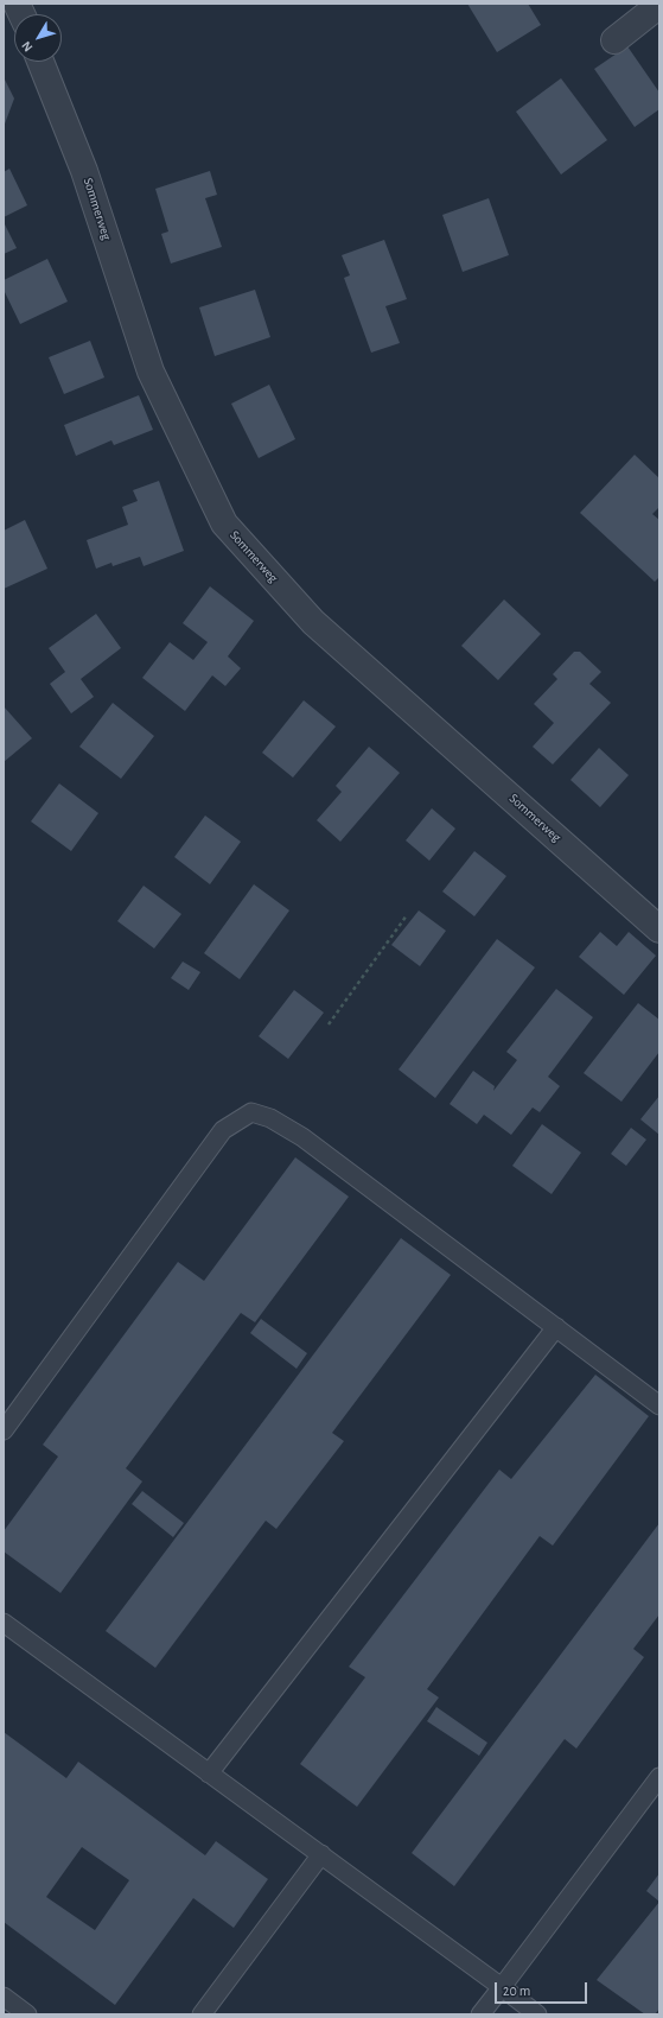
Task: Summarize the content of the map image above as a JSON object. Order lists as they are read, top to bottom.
{
  "streets": {
    "street": ["Sommerweg"]
  },
  "scale_bar": "20 m",
  "north": "bottom left"
}
